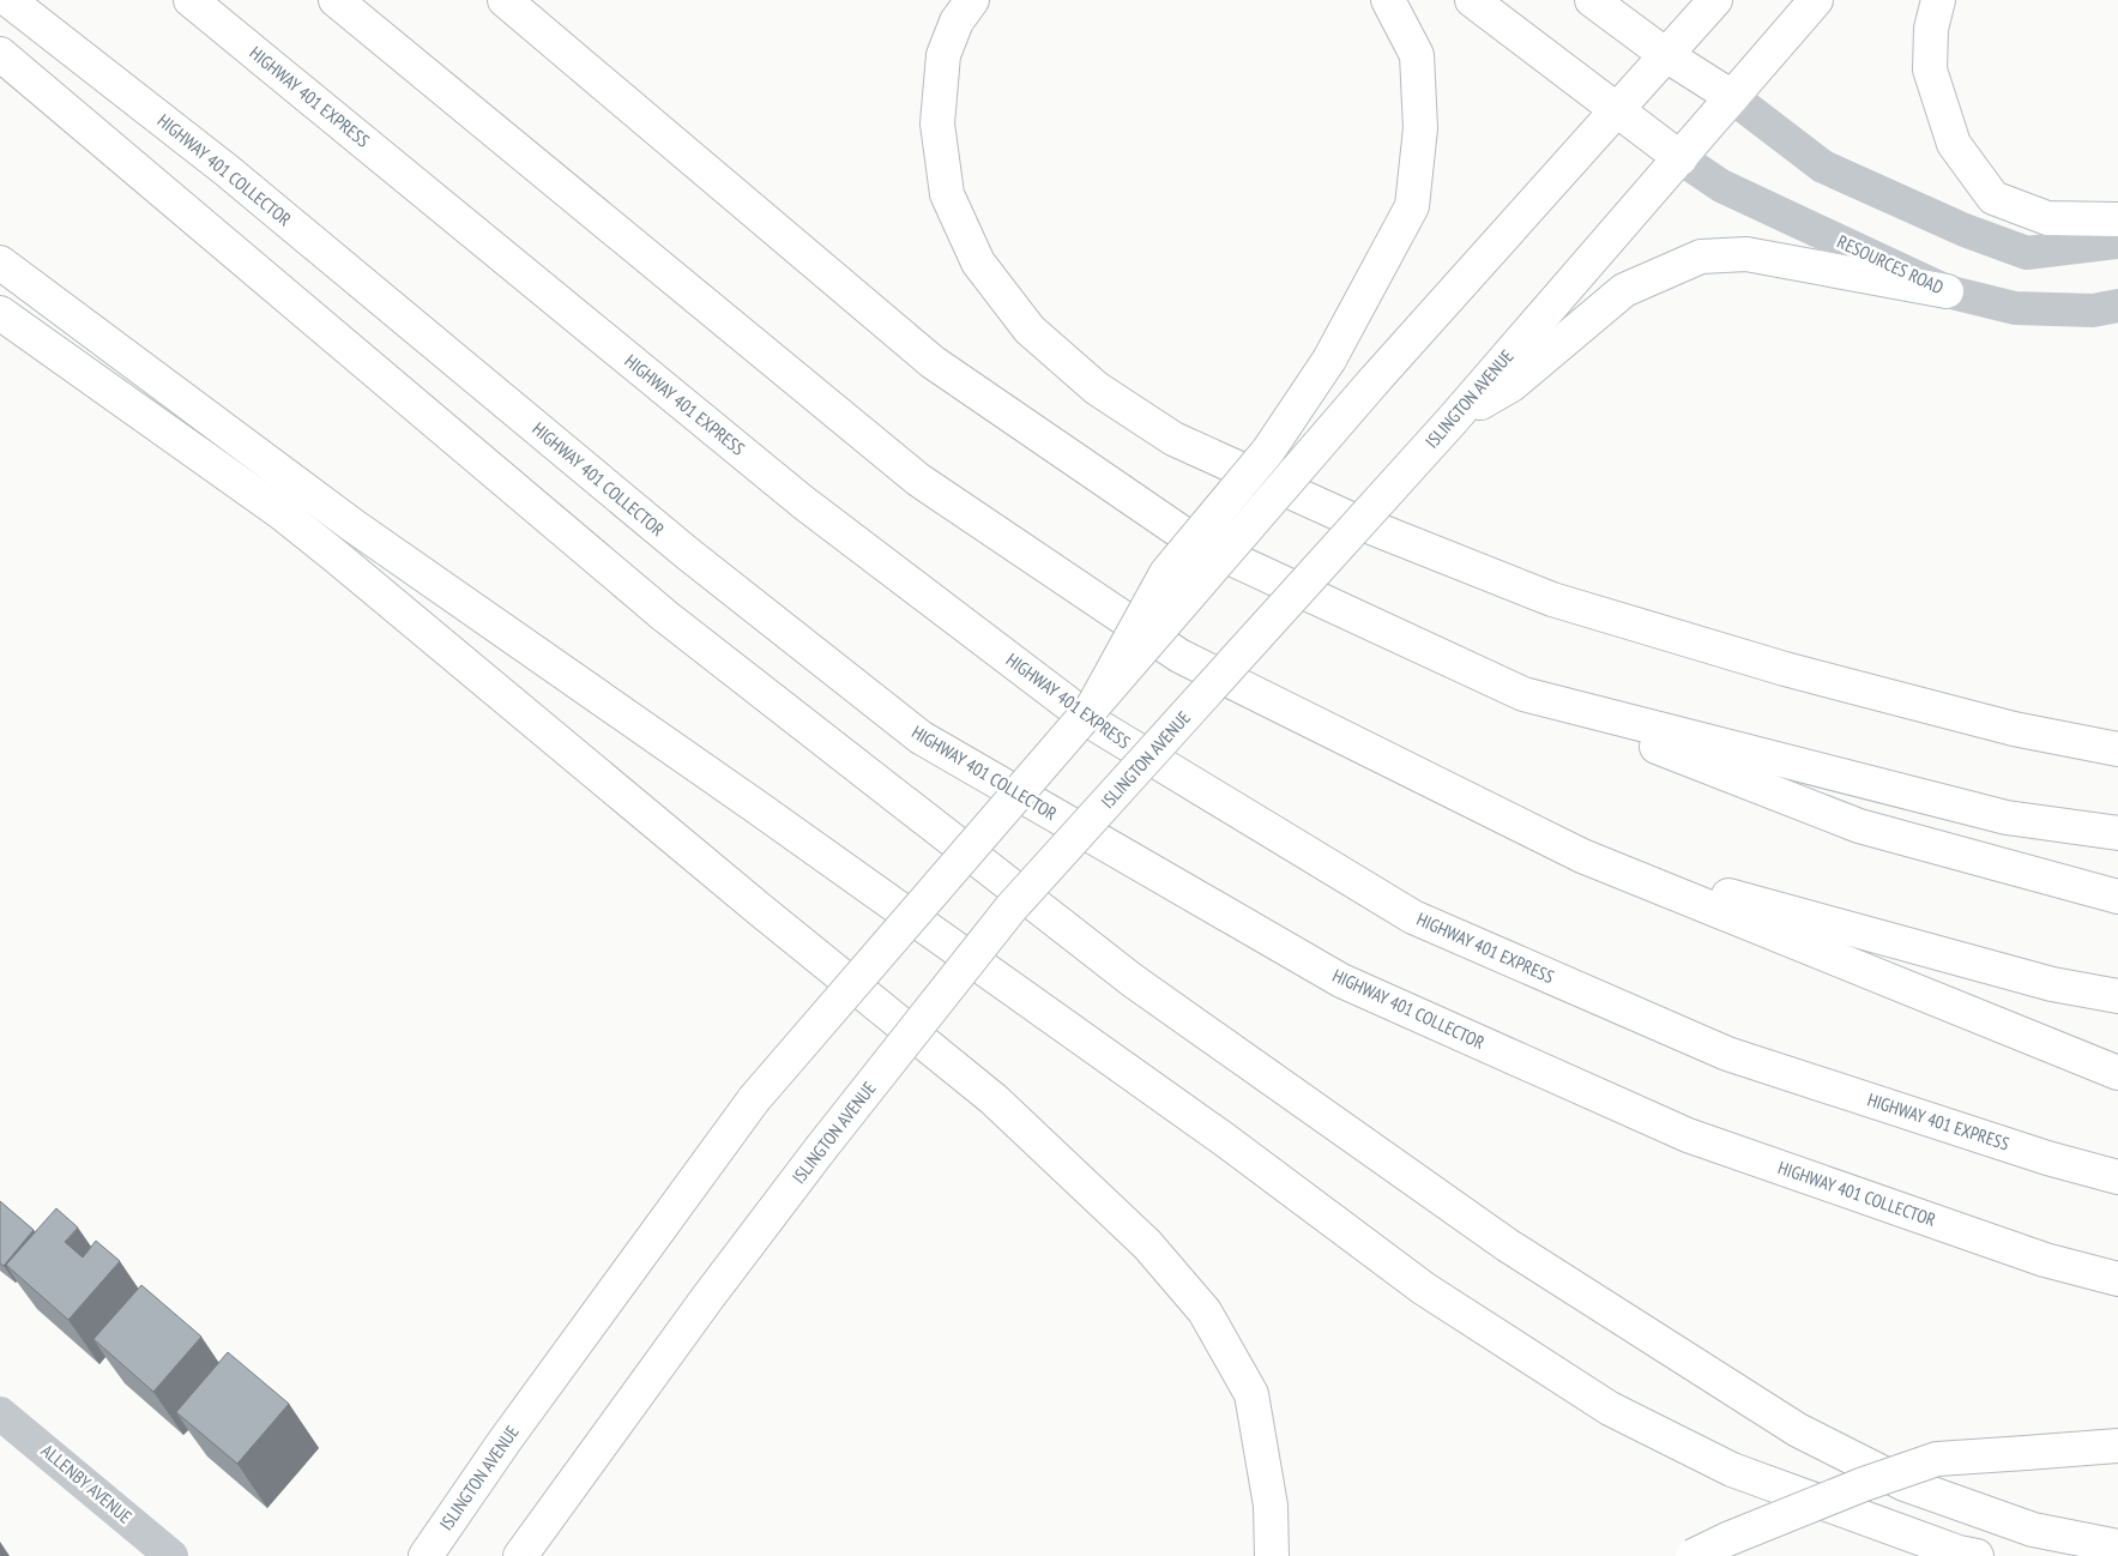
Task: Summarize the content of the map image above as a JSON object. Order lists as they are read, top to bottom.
{
  "streets": {
    "main road": ["HIGHWAY 401 EXPRESS", "HIGHWAY 401 COLLECTOR", "ISLINGTON AVENUE"],
    "street": ["RESOURCES ROAD", "ALLENBY AVENUE"]
  },
  "crossings": [
    ["RESOURCES ROAD", "ISLINGTON AVENUE"]
  ]
}
